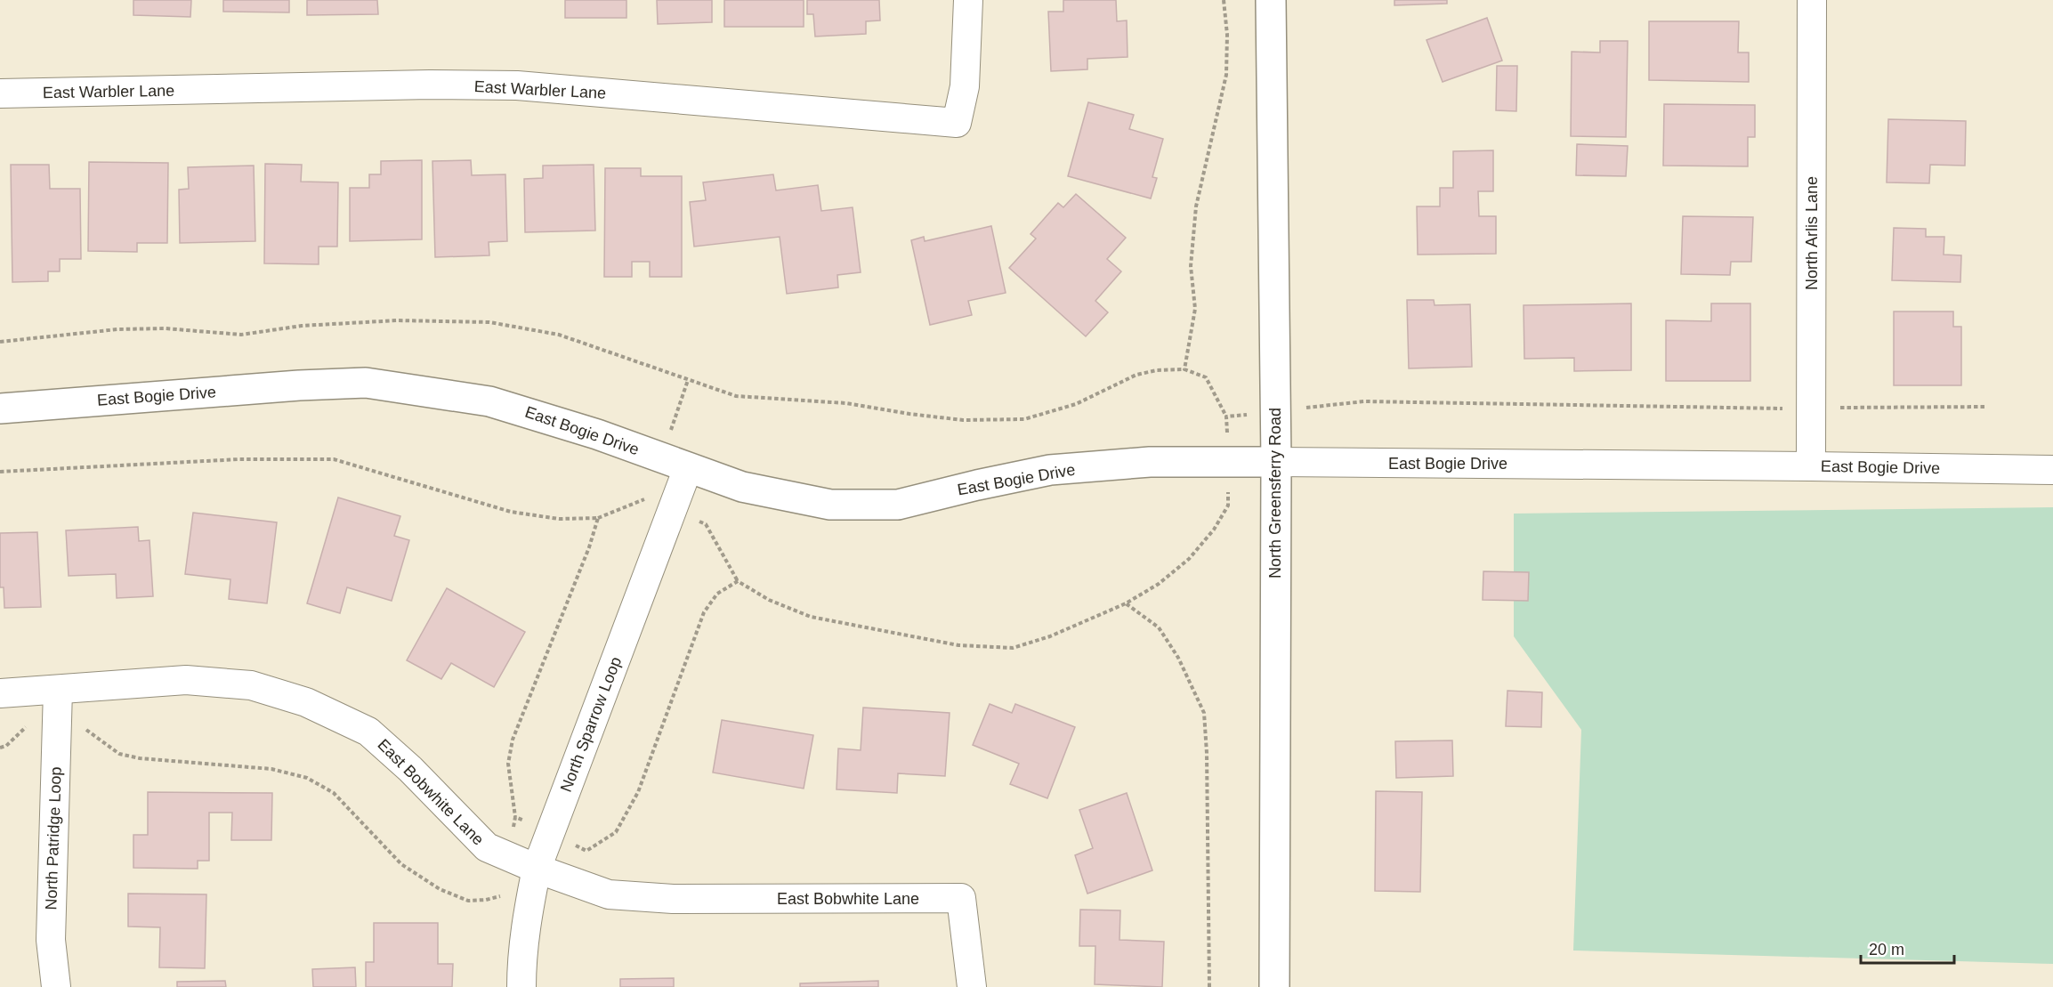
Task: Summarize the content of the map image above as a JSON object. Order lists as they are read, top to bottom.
{
  "streets": {
    "street": [
      "East Warbler Lane",
      "North Arlis Lane",
      "East Bogie Drive",
      "North Greensferry Road",
      "North Sparrow Loop",
      "East Bobwhite Lane",
      "North Patridge Loop"
    ]
  },
  "crossings": [
    ["North Arlis Lane", "East Bogie Drive"],
    ["East Bogie Drive", "North Greensferry Road"],
    ["East Bogie Drive", "North Sparrow Loop"],
    ["North Sparrow Loop", "East Bobwhite Lane"],
    ["East Bobwhite Lane", "North Patridge Loop"]
  ],
  "scale_bar": "20 m"
}
